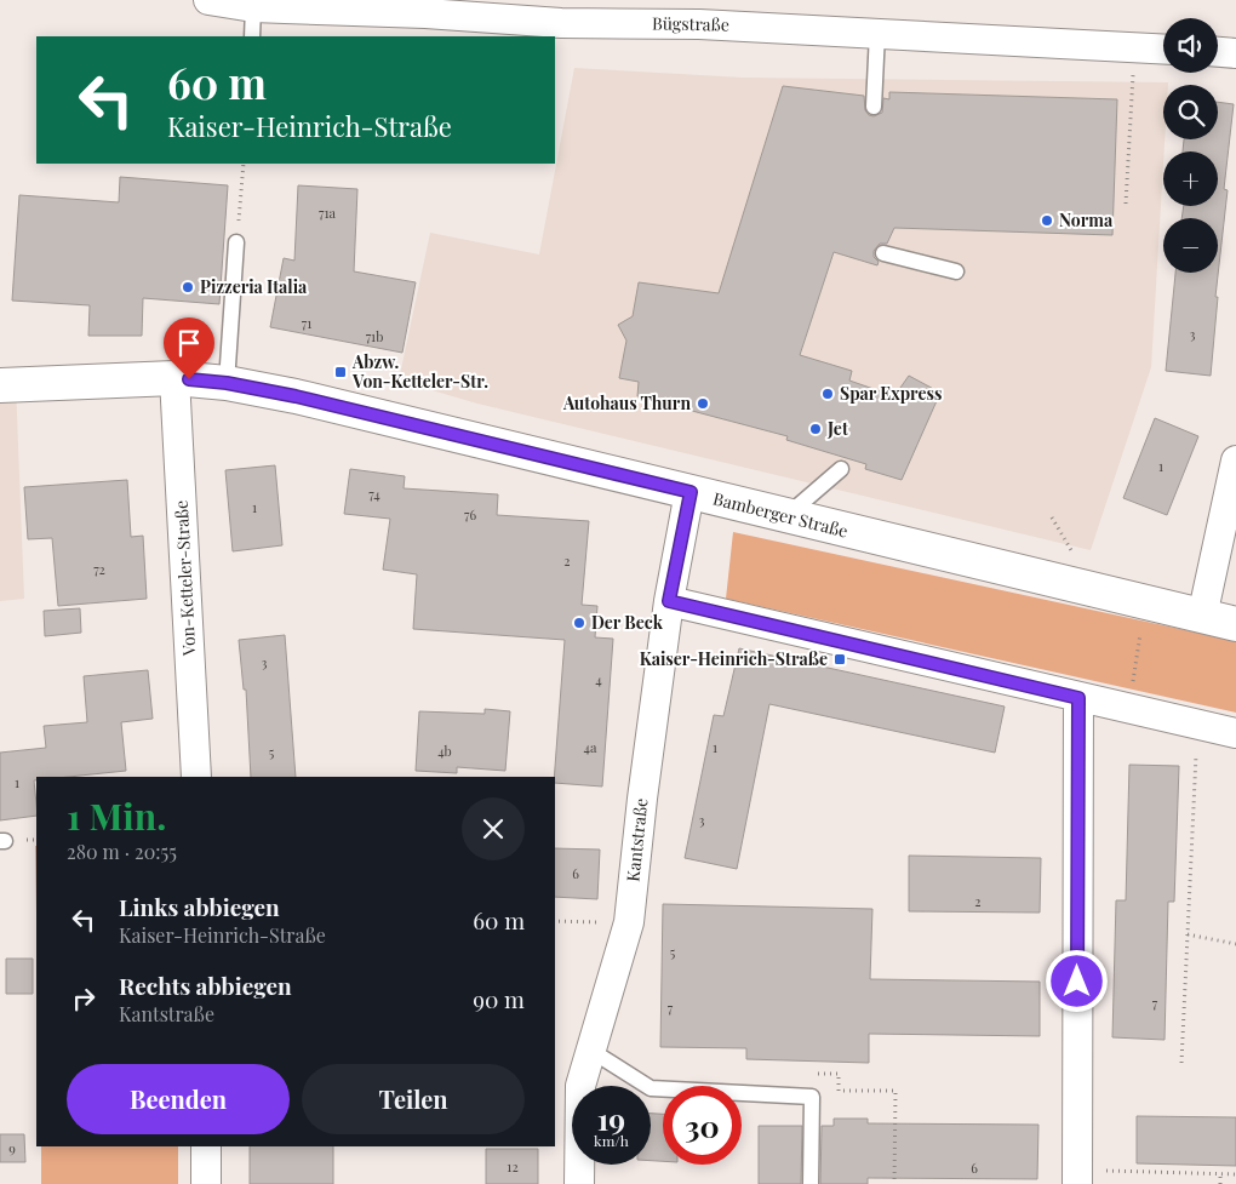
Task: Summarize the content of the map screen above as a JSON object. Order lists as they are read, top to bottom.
{
  "streets": {
    "main road": ["Bamberger Straße"],
    "street": ["Bügstraße", "Von-Ketteler-Straße", "Kantstraße"]
  },
  "crossings": [
    ["Bamberger Straße", "Von-Ketteler-Straße"],
    ["Bamberger Straße", "Kantstraße"]
  ],
  "places": {
    "other": [
      "Norma",
      "Pizzeria Italia",
      "Spar Express",
      "Autohaus Thurn",
      "Jet",
      "Der Beck"
    ],
    "transit": ["Abzw. Von-Ketteler-Str.", "Kaiser-Heinrich-Straße"]
  },
  "house_numbers": [
    "71a",
    "71",
    "3",
    "71b",
    "1",
    "74",
    "1",
    "76",
    "2",
    "72",
    "3",
    "4",
    "4a",
    "1",
    "4b",
    "5",
    "1",
    "3",
    "6",
    "2",
    "5",
    "7",
    "7",
    "9",
    "12",
    "6"
  ],
  "page": {
    "map_buttons": ["+", "−"],
    "turn": ["60 m", "Kaiser-Heinrich-Straße"],
    "heading": ["1 Min.", "280 m · 20:55"],
    "list": [
      {
        "name": "Links abbiegen",
        "note": "Kaiser-Heinrich-Straße",
        "value": "60 m"
      },
      {
        "name": "Rechts abbiegen",
        "note": "Kantstraße",
        "value": "90 m"
      }
    ],
    "buttons": ["Beenden", "Teilen"],
    "speed": "19 km/h",
    "limit": "30"
  }
}
